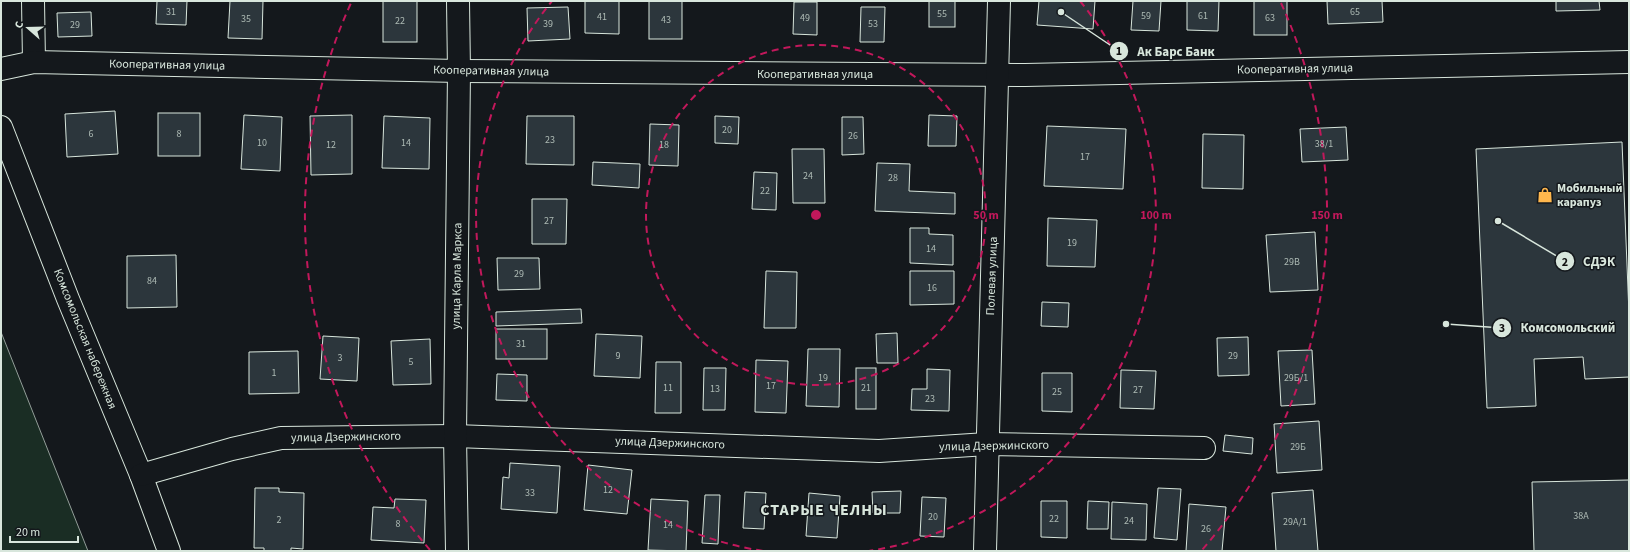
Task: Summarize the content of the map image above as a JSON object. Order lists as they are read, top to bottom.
{
  "streets": {
    "street": [
      "Кооперативная улица",
      "улица Карла Маркса",
      "Полевая улица",
      "Комсомольская набережная",
      "улица Дзержинского"
    ]
  },
  "crossings": [
    ["Кооперативная улица", "улица Карла Маркса"],
    ["Кооперативная улица", "Полевая улица"],
    ["улица Карла Маркса", "улица Дзержинского"],
    ["Полевая улица", "улица Дзержинского"],
    ["Комсомольская набережная", "улица Дзержинского"]
  ],
  "districts": ["СТАРЫЕ ЧЕЛНЫ"],
  "places": {
    "other": ["Ак Барс Банк", "СДЭК", "Комсомольский"],
    "shop": ["Мобильный карапуз"]
  },
  "house_numbers": [
    "31",
    "65",
    "55",
    "59",
    "61",
    "41",
    "49",
    "63",
    "35",
    "43",
    "22",
    "39",
    "53",
    "29",
    "20",
    "6",
    "8",
    "26",
    "23",
    "10",
    "14",
    "38/1",
    "12",
    "18",
    "17",
    "24",
    "28",
    "22",
    "27",
    "19",
    "14",
    "29В",
    "29",
    "84",
    "16",
    "31",
    "9",
    "29",
    "3",
    "5",
    "1",
    "19",
    "29Б/1",
    "17",
    "11",
    "21",
    "13",
    "27",
    "25",
    "23",
    "29Б",
    "12",
    "33",
    "38А",
    "20",
    "22",
    "2",
    "24",
    "29А/1",
    "8",
    "14",
    "26"
  ],
  "scale_bar": "20 m",
  "north": "left",
  "rings": ["50 m", "100 m", "150 m"]
}
